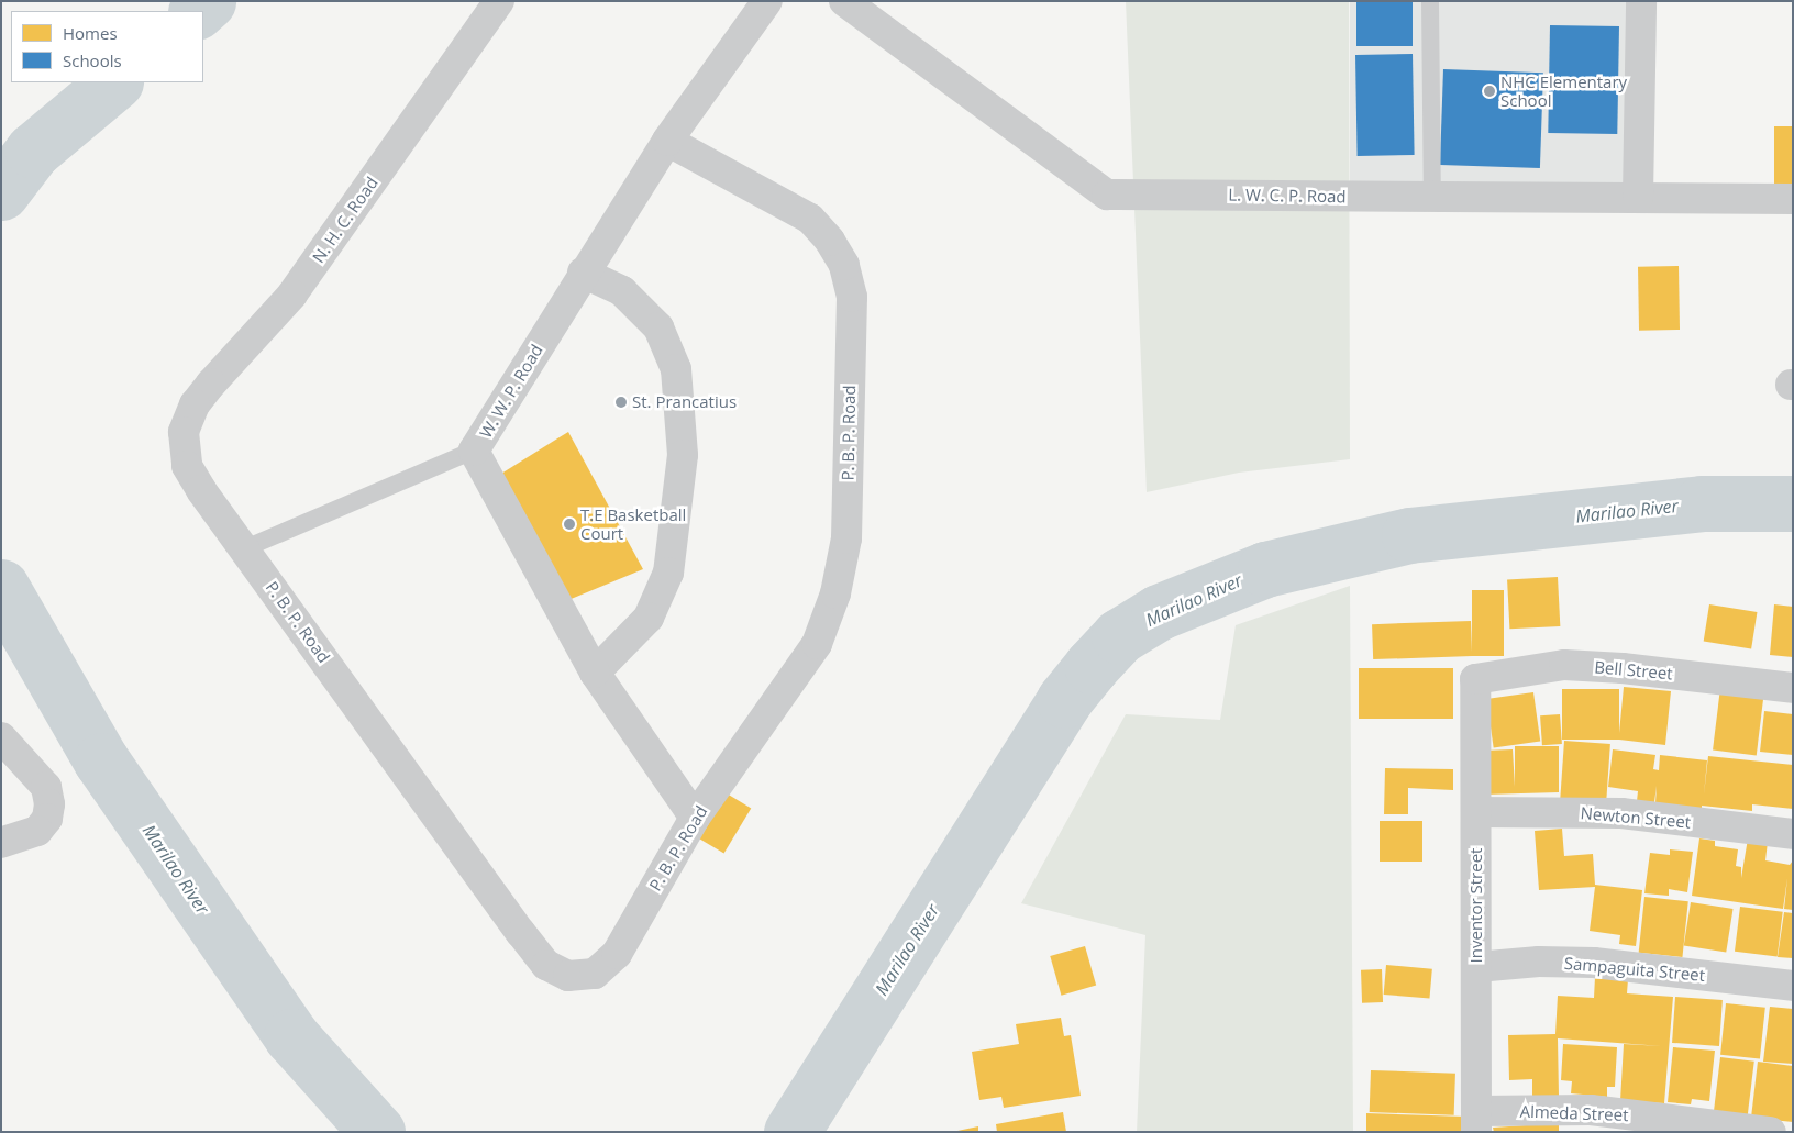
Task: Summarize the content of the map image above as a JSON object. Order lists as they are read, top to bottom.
{
  "streets": {
    "street": [
      "L. W. C. P. Road",
      "N. H. C. Road",
      "W. W. P. Road",
      "P. B. P. Road",
      "Bell Street",
      "Newton Street",
      "Inventor Street",
      "Sampaguita Street",
      "Almeda Street"
    ]
  },
  "crossings": [
    ["N. H. C. Road", "P. B. P. Road"],
    ["W. W. P. Road", "P. B. P. Road"],
    ["Bell Street", "Inventor Street"],
    ["Newton Street", "Inventor Street"],
    ["Inventor Street", "Sampaguita Street"],
    ["Inventor Street", "Almeda Street"]
  ],
  "water": ["Marilao River"],
  "places": ["NHC Elementary School", "St. Prancatius", "T.E Basketball Court"],
  "legend": ["Homes", "Schools"]
}
